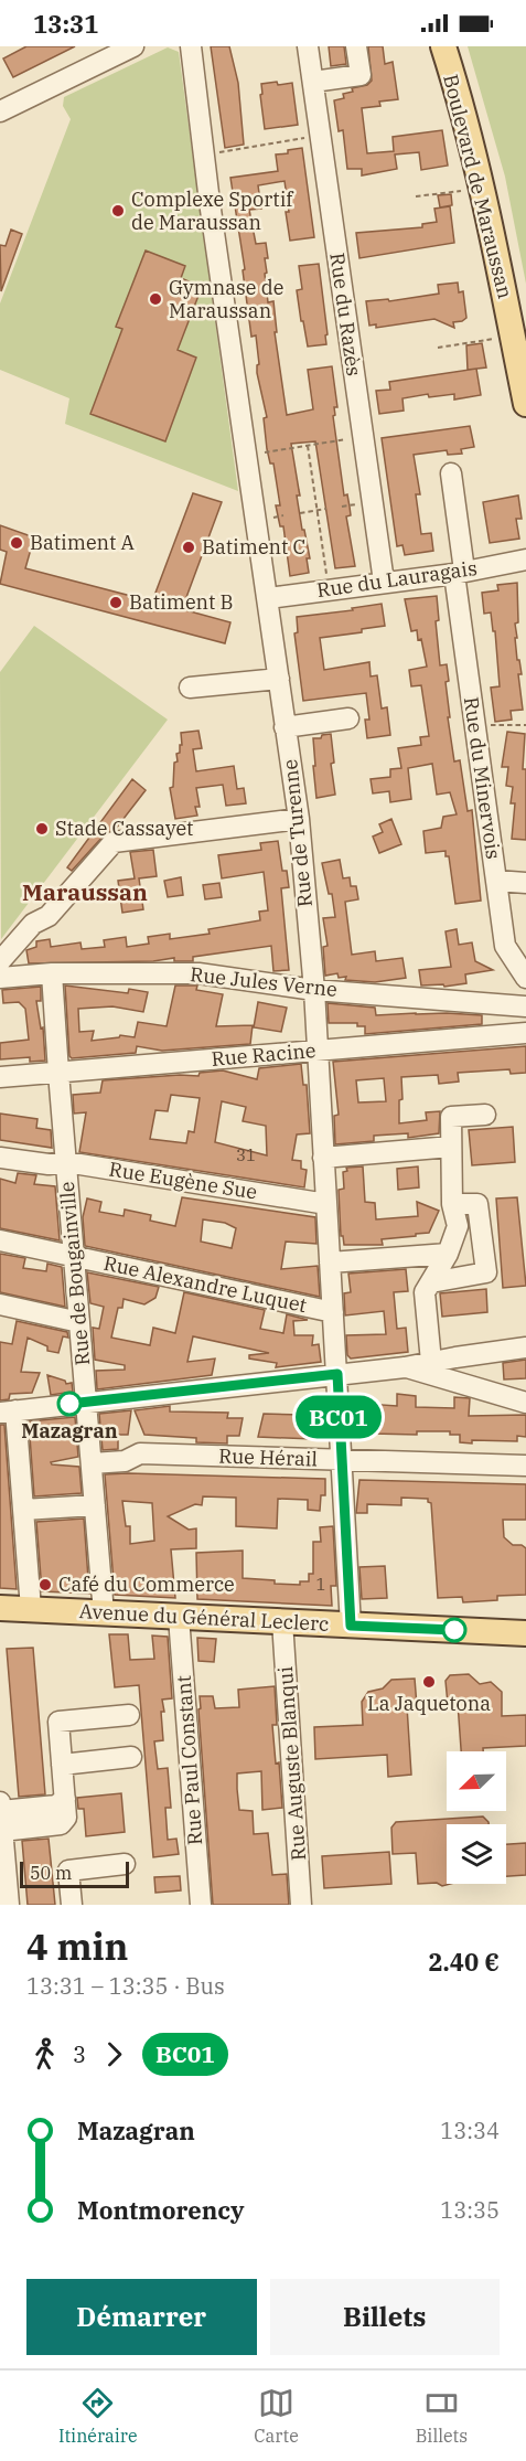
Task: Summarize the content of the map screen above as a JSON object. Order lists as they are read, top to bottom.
{
  "streets": {
    "main road": ["Boulevard de Maraussan", "Avenue du Général Leclerc"],
    "street": [
      "Rue du Razès",
      "Rue du Lauragais",
      "Rue du Minervois",
      "Rue de Turenne",
      "Rue Jules Verne",
      "Rue Racine",
      "Rue Eugène Sue",
      "Rue de Bougainville",
      "Rue Alexandre Luquet",
      "Rue Hérail",
      "Rue Paul Constant",
      "Rue Auguste Blanqui"
    ]
  },
  "crossings": [
    ["Rue du Razès", "Rue du Lauragais"],
    ["Rue du Lauragais", "Rue du Minervois"],
    ["Rue du Lauragais", "Rue de Turenne"],
    ["Rue de Turenne", "Rue Jules Verne"],
    ["Rue de Turenne", "Rue Racine"],
    ["Rue de Turenne", "Rue Eugène Sue"],
    ["Rue de Turenne", "Rue Alexandre Luquet"],
    ["Rue de Turenne", "Rue Hérail"],
    ["Rue de Turenne", "Avenue du Général Leclerc"],
    ["Rue Jules Verne", "Rue de Bougainville"],
    ["Rue Racine", "Rue de Bougainville"],
    ["Rue Eugène Sue", "Rue de Bougainville"],
    ["Rue de Bougainville", "Rue Alexandre Luquet"],
    ["Rue de Bougainville", "Rue Hérail"],
    ["Rue de Bougainville", "Avenue du Général Leclerc"],
    ["Avenue du Général Leclerc", "Rue Paul Constant"],
    ["Avenue du Général Leclerc", "Rue Auguste Blanqui"]
  ],
  "districts": ["Maraussan"],
  "places": [
    "Complexe Sportif de Maraussan",
    "Gymnase de Maraussan",
    "Batiment A",
    "Batiment C",
    "Batiment B",
    "Stade Cassayet",
    "Mazagran",
    "Café du Commerce",
    "La Jaquetona"
  ],
  "lines": ["bus line BC01"],
  "house_numbers": ["31", "1"],
  "scale_bar": "50 m",
  "north": "bottom left",
  "page": {
    "status": "13:31",
    "on_map": "BC01",
    "scale": "50 m",
    "heading": ["4 min", "13:31 – 13:35 · Bus", "2.40 €"],
    "legs": ["3", "BC01"],
    "list": [
      {
        "name": "Mazagran",
        "value": "13:34"
      },
      {
        "name": "Montmorency",
        "value": "13:35"
      }
    ],
    "buttons": ["Démarrer", "Billets"],
    "tabs": ["Itinéraire", "Carte", "Billets"]
  }
}
